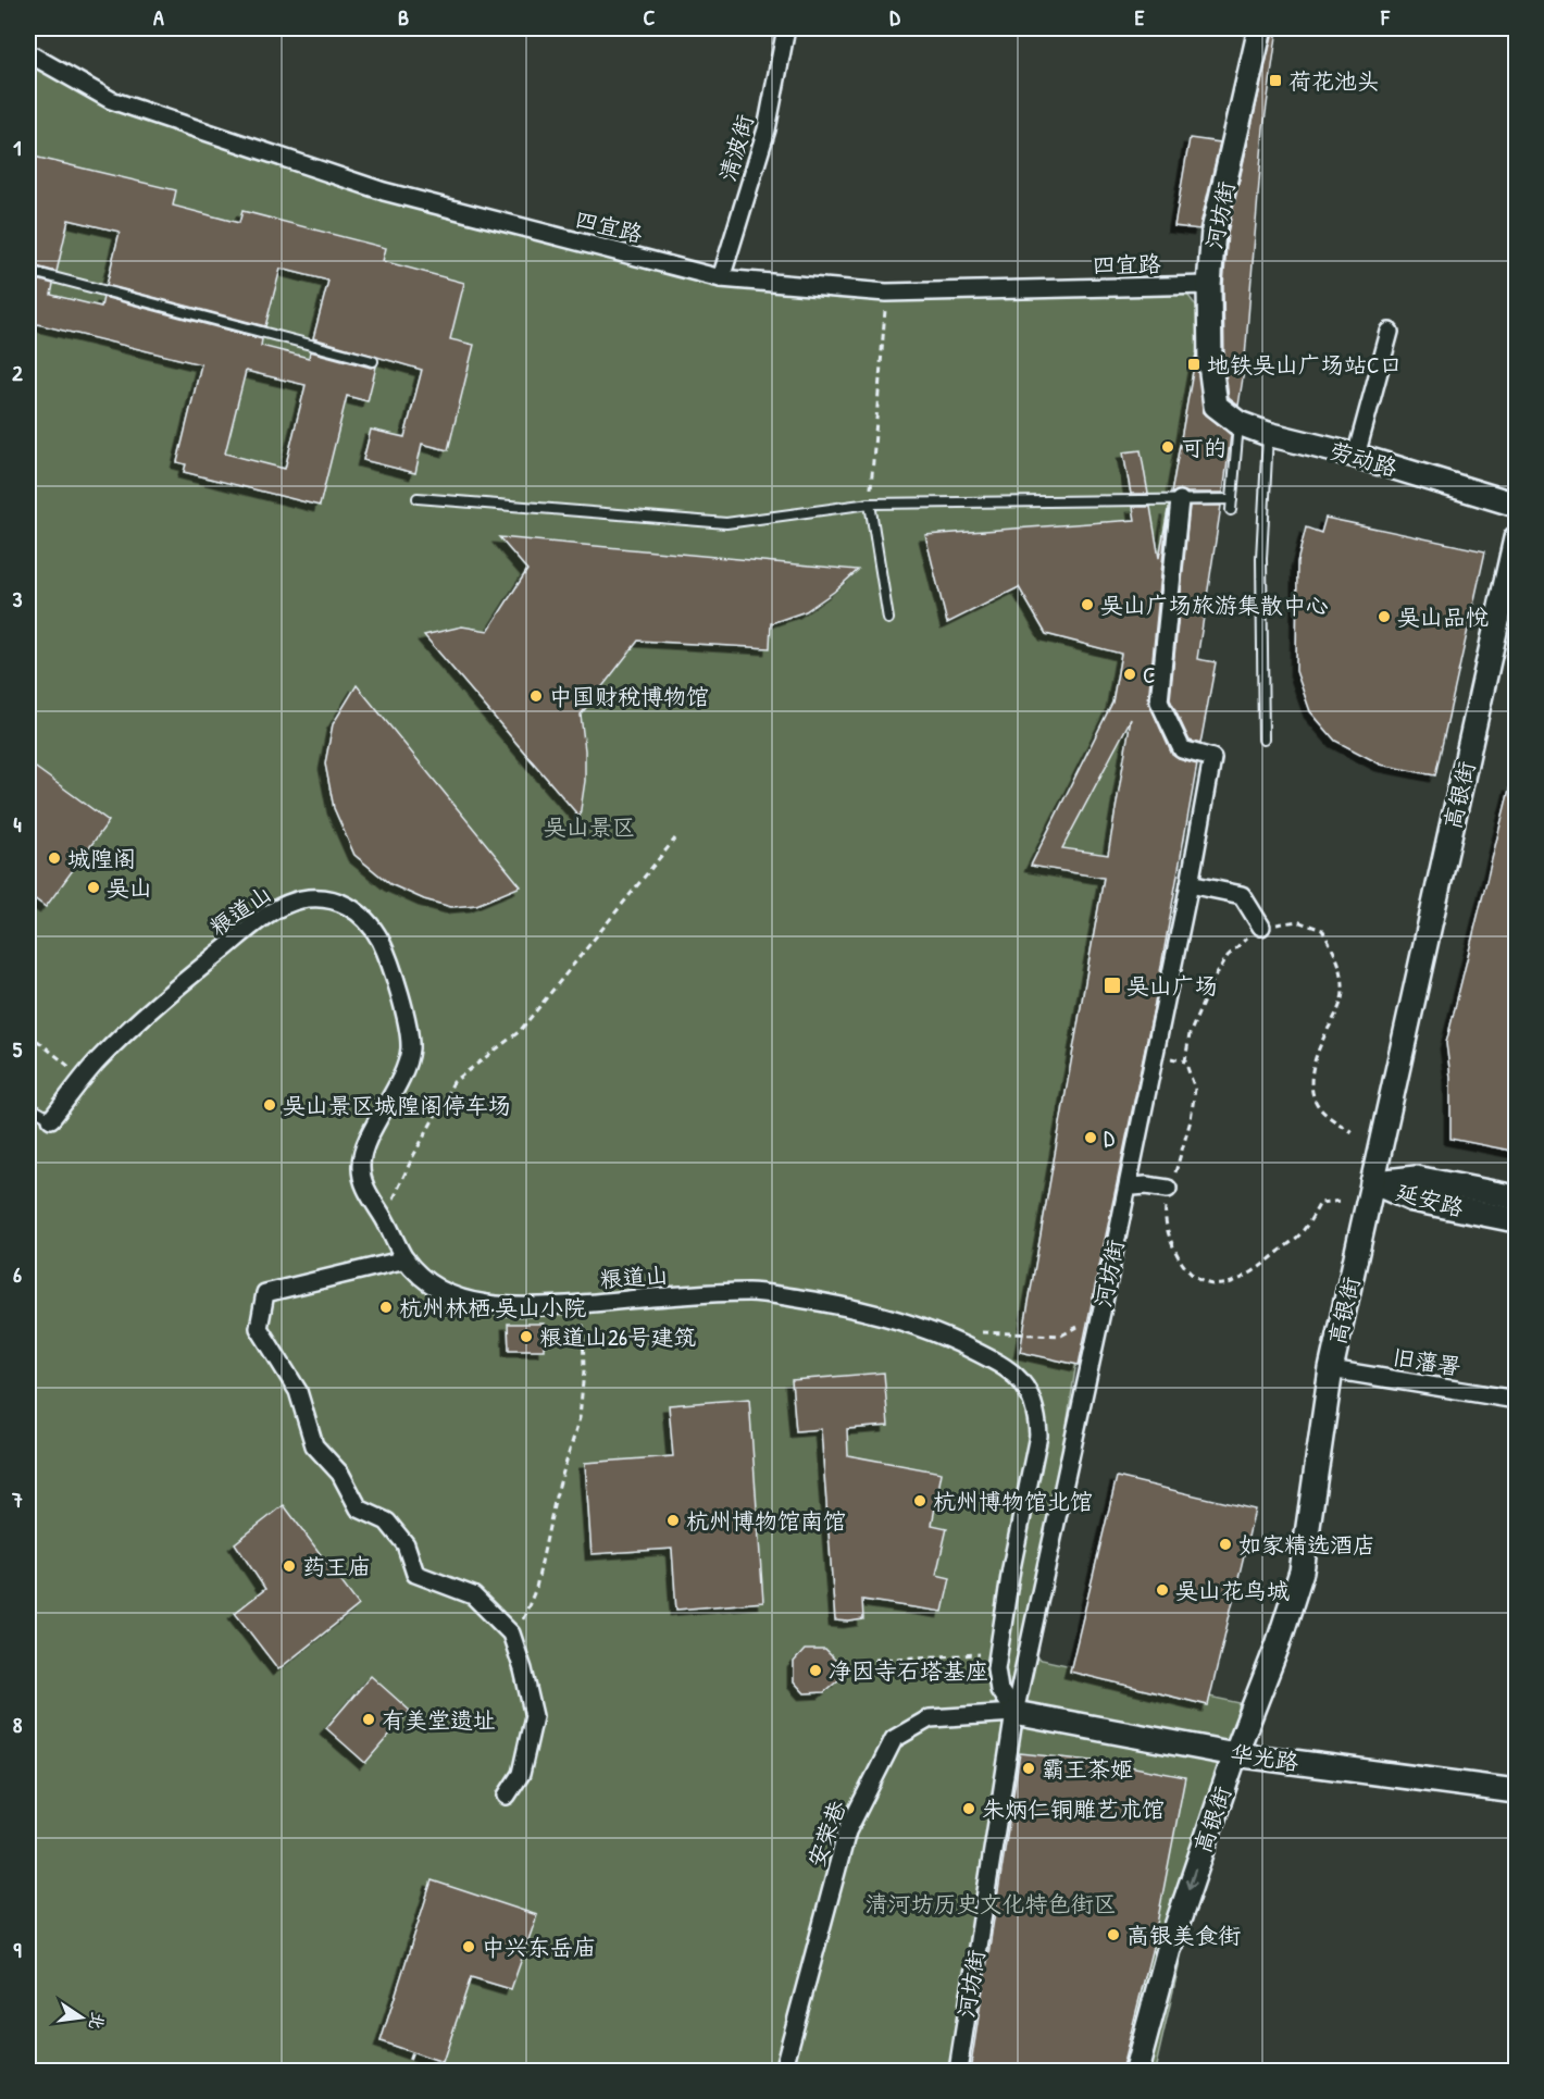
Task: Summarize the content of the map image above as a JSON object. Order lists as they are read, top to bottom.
{
  "streets": {
    "street": [
      "清波街",
      "河坊街",
      "四宜路",
      "劳动路",
      "高银街",
      "粮道山",
      "延安路",
      "旧藩署",
      "华光路",
      "安荣巷"
    ]
  },
  "crossings": [
    ["清波街", "四宜路"],
    ["河坊街", "四宜路"],
    ["河坊街", "劳动路"],
    ["河坊街", "粮道山"],
    ["河坊街", "华光路"],
    ["河坊街", "安荣巷"],
    ["高银街", "延安路"],
    ["高银街", "旧藩署"],
    ["高银街", "华光路"],
    ["粮道山", "华光路"],
    ["粮道山", "安荣巷"],
    ["华光路", "安荣巷"]
  ],
  "parks": ["吴山景区", "清河坊历史文化特色街区"],
  "places": {
    "transit": ["荷花池头", "地铁吴山广场站C口", "吴山广场"],
    "other": [
      "可的",
      "吴山广场旅游集散中心",
      "吴山品悦",
      "C",
      "中国财税博物馆",
      "城隍阁",
      "吴山",
      "吴山景区城隍阁停车场",
      "D",
      "杭州林栖·吴山小院",
      "粮道山26号建筑",
      "杭州博物馆北馆",
      "杭州博物馆南馆",
      "如家精选酒店",
      "药王庙",
      "吴山花鸟城",
      "净因寺石塔基座",
      "有美堂遗址",
      "霸王茶姬",
      "朱炳仁铜雕艺术馆",
      "高银美食街",
      "中兴东岳庙"
    ]
  },
  "north": "right",
  "grid": {
    "columns": [
      "A",
      "B",
      "C",
      "D",
      "E",
      "F"
    ],
    "rows": [
      "1",
      "2",
      "3",
      "4",
      "5",
      "6",
      "7",
      "8",
      "9"
    ]
  }
}
